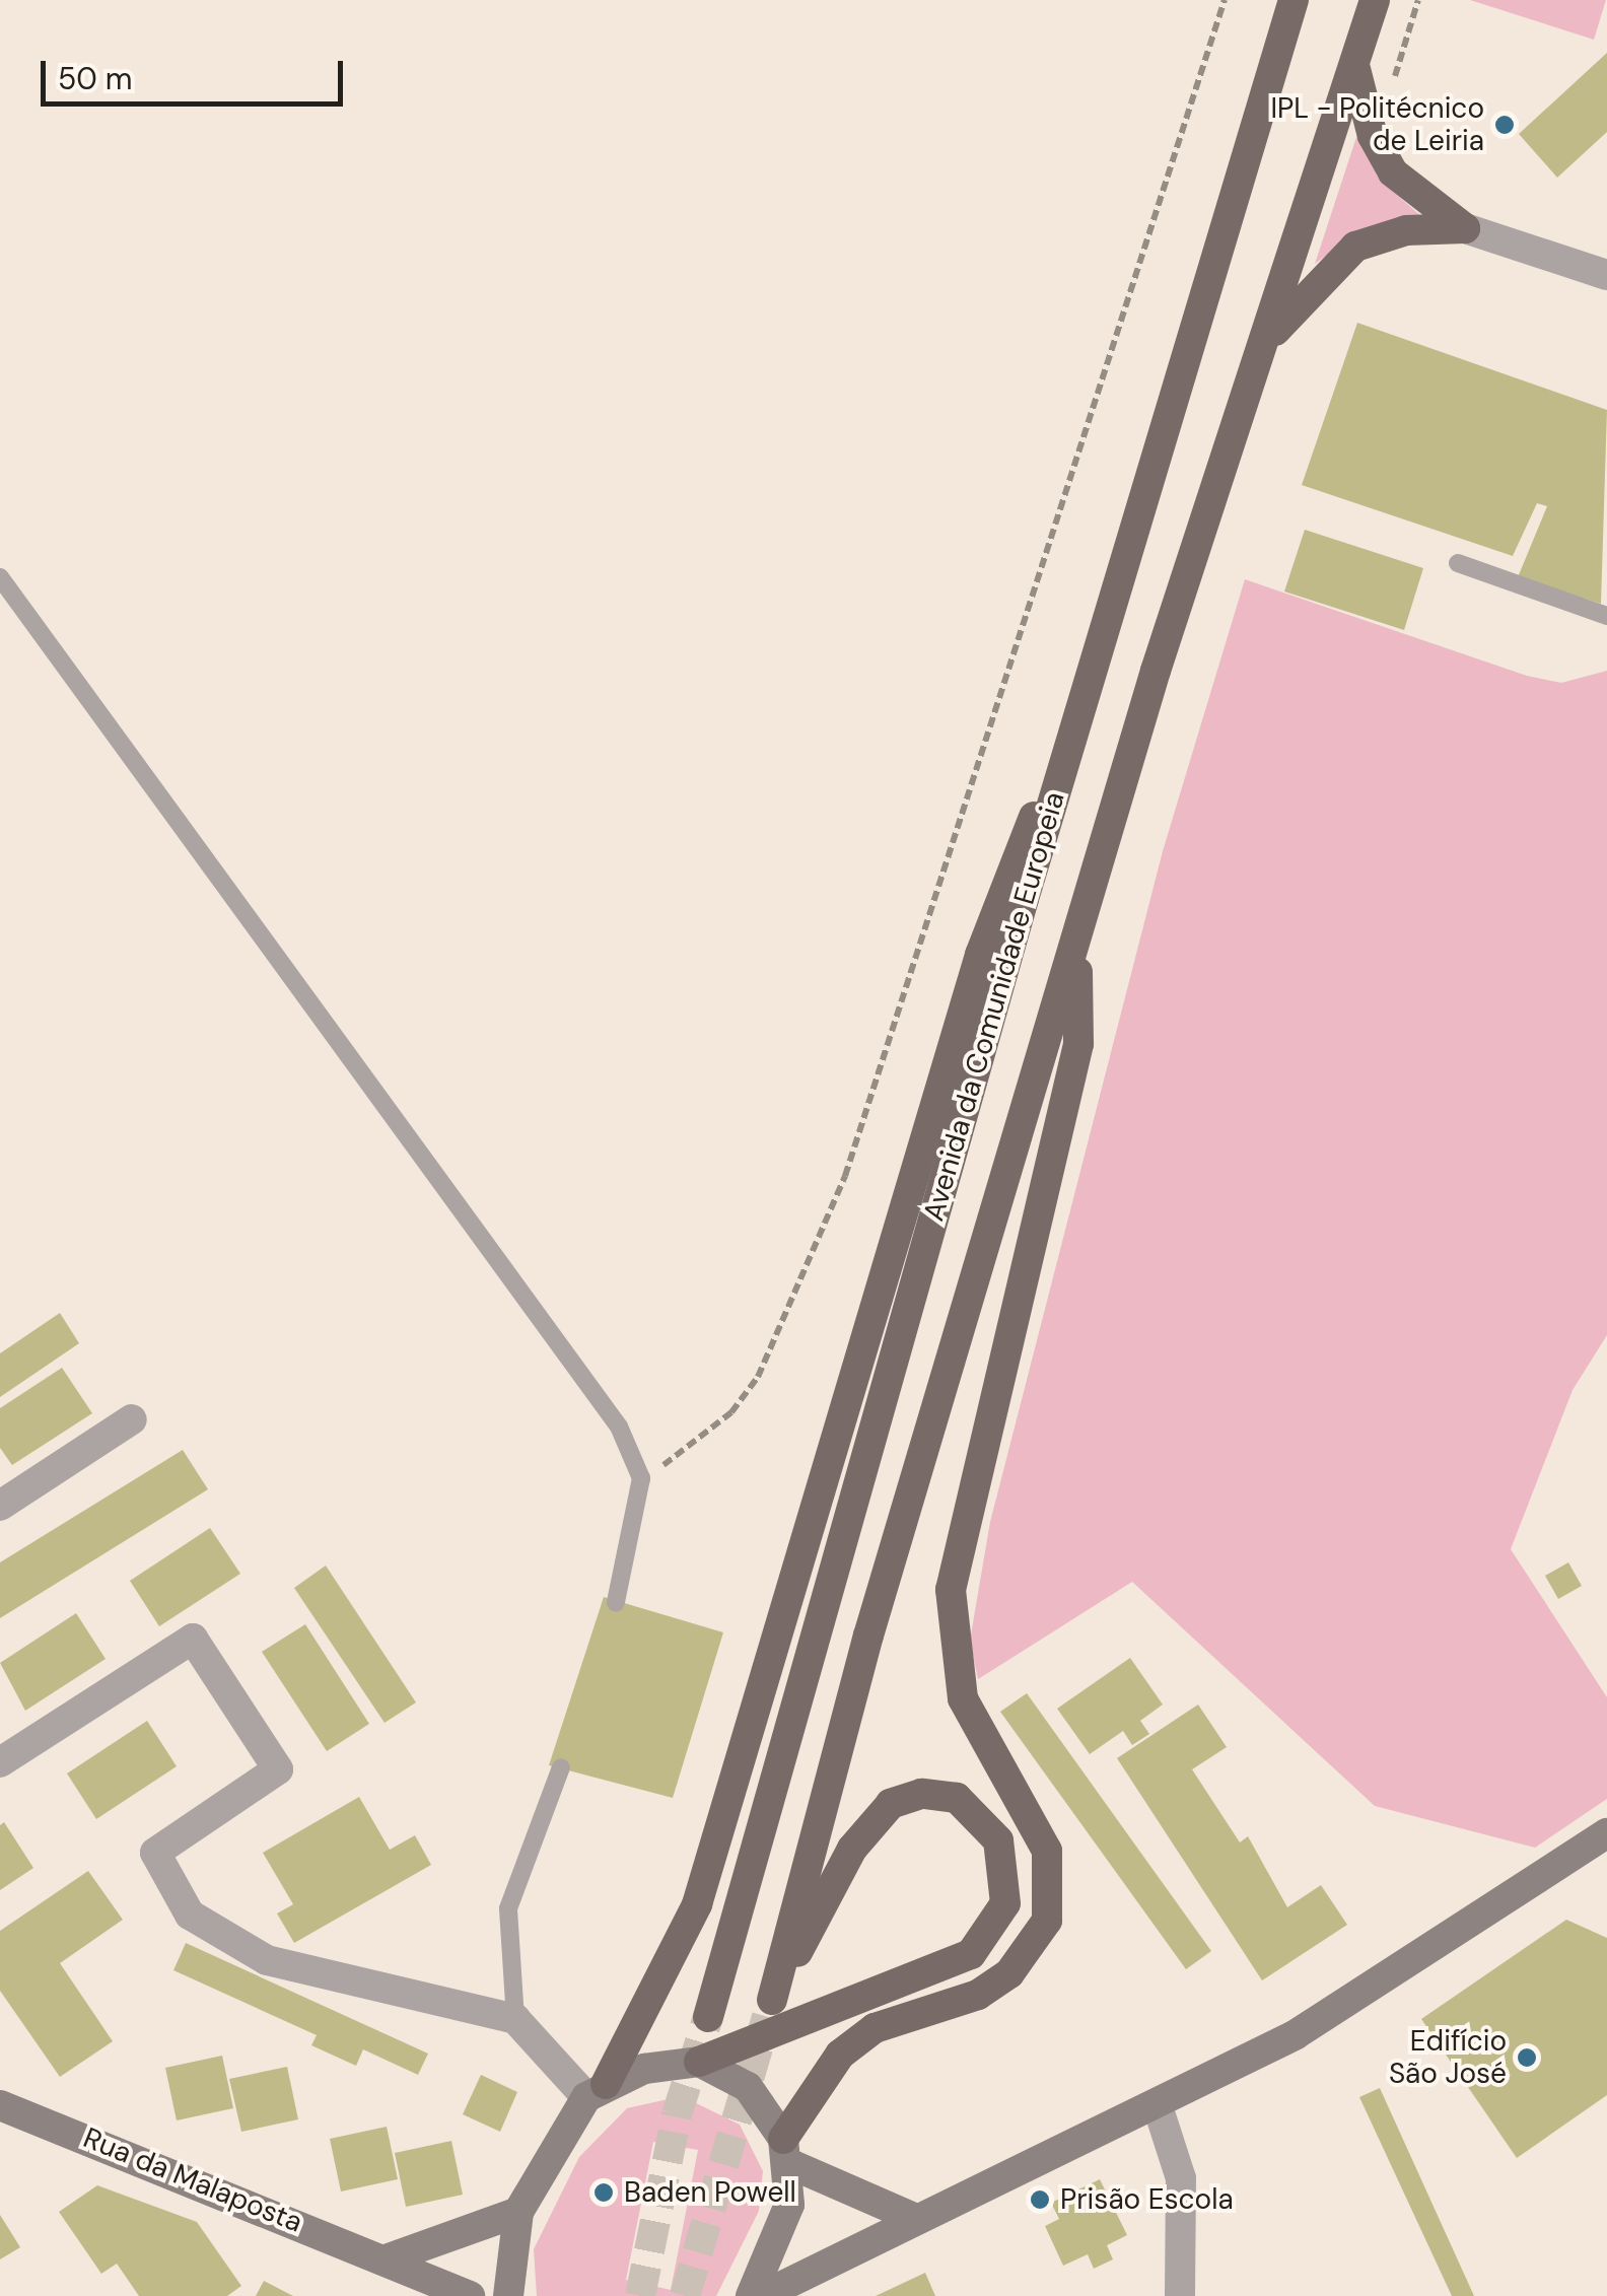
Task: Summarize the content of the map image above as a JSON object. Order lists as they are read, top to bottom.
{
  "streets": {
    "main road": ["Avenida da Comunidade Europeia", "Rua da Malaposta"]
  },
  "places": [
    "IPL - Politécnico de Leiria",
    "Edifício São José",
    "Baden Powell",
    "Prisão Escola"
  ],
  "scale_bar": "50 m"
}
